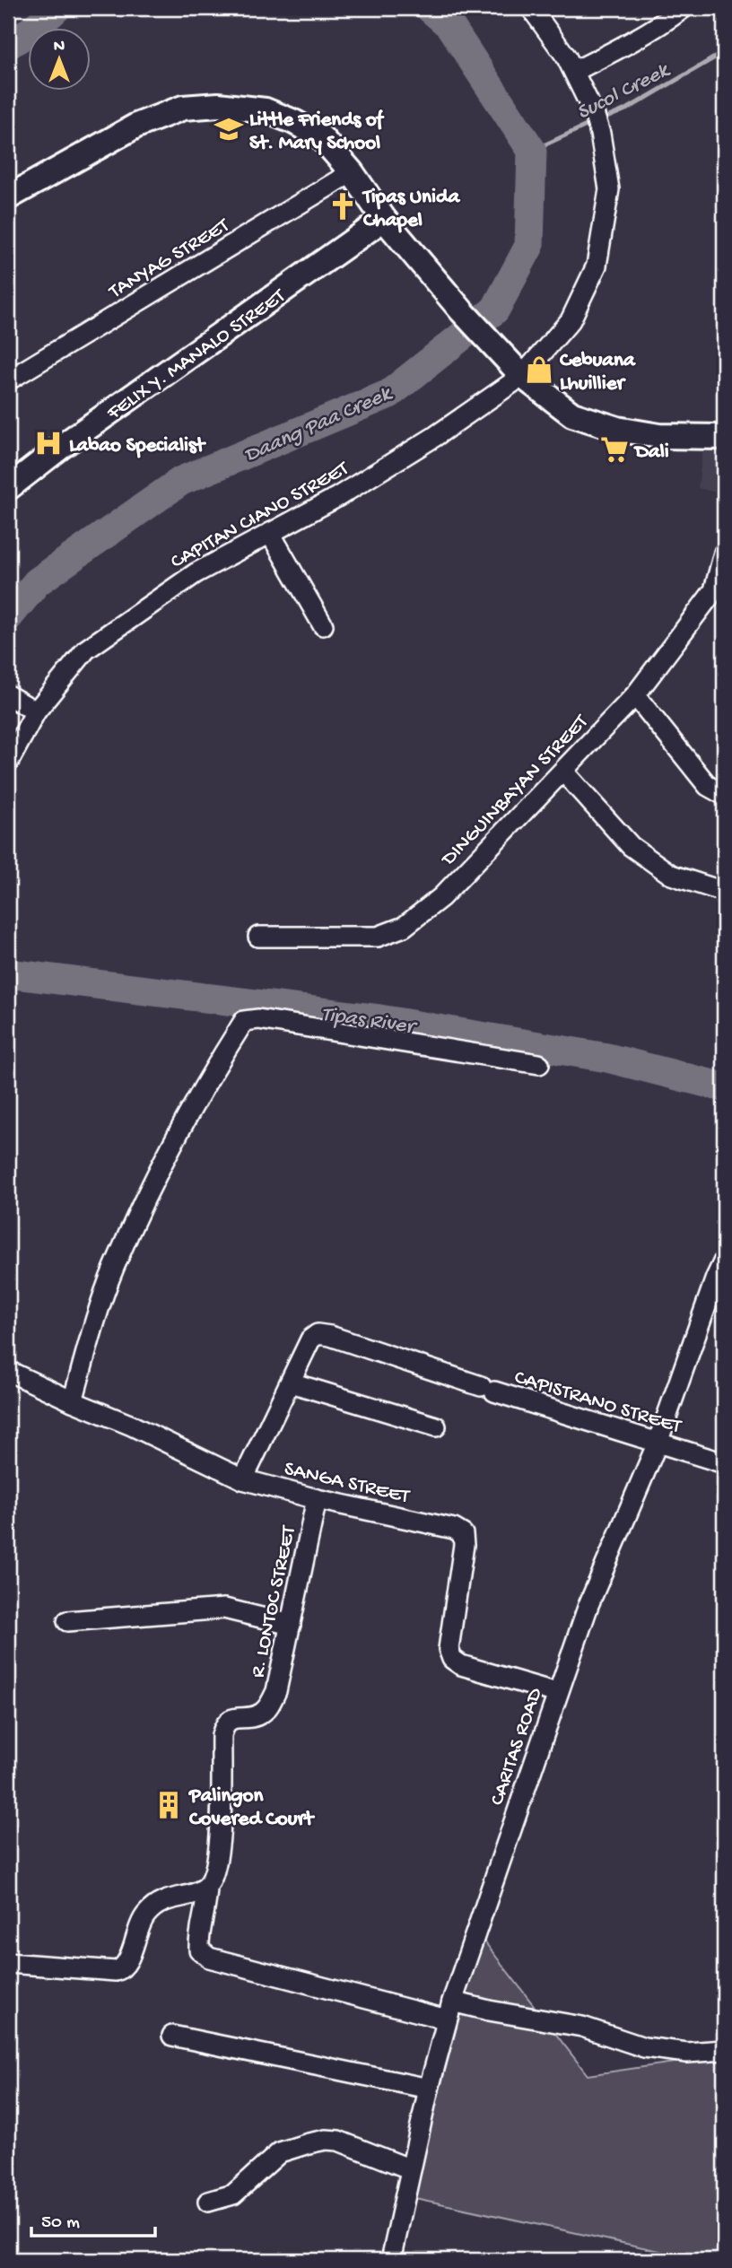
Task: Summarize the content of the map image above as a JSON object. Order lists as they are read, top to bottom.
{
  "streets": {
    "main road": ["FELIX Y. MANALO STREET"],
    "street": [
      "TANYAG STREET",
      "CAPITAN CIANO STREET",
      "DINGUINBAYAN STREET",
      "CAPISTRANO STREET",
      "SANGA STREET",
      "R. LONTOC STREET",
      "CARITAS ROAD"
    ]
  },
  "crossings": [
    ["CAPISTRANO STREET", "SANGA STREET"],
    ["CAPISTRANO STREET", "CARITAS ROAD"],
    ["SANGA STREET", "R. LONTOC STREET"],
    ["SANGA STREET", "CARITAS ROAD"]
  ],
  "water": ["Sucol Creek", "Daang Paa Creek", "Tipas River"],
  "places": {
    "school or university": ["Little Friends of St. Mary School"],
    "church": ["Tipas Unida Chapel"],
    "shop": ["Cebuana Lhuillier"],
    "hospital": ["Labao Specialist"],
    "supermarket": ["Dali"],
    "building": ["Palingon Covered Court"]
  },
  "scale_bar": "50 m",
  "north": "top"
}
